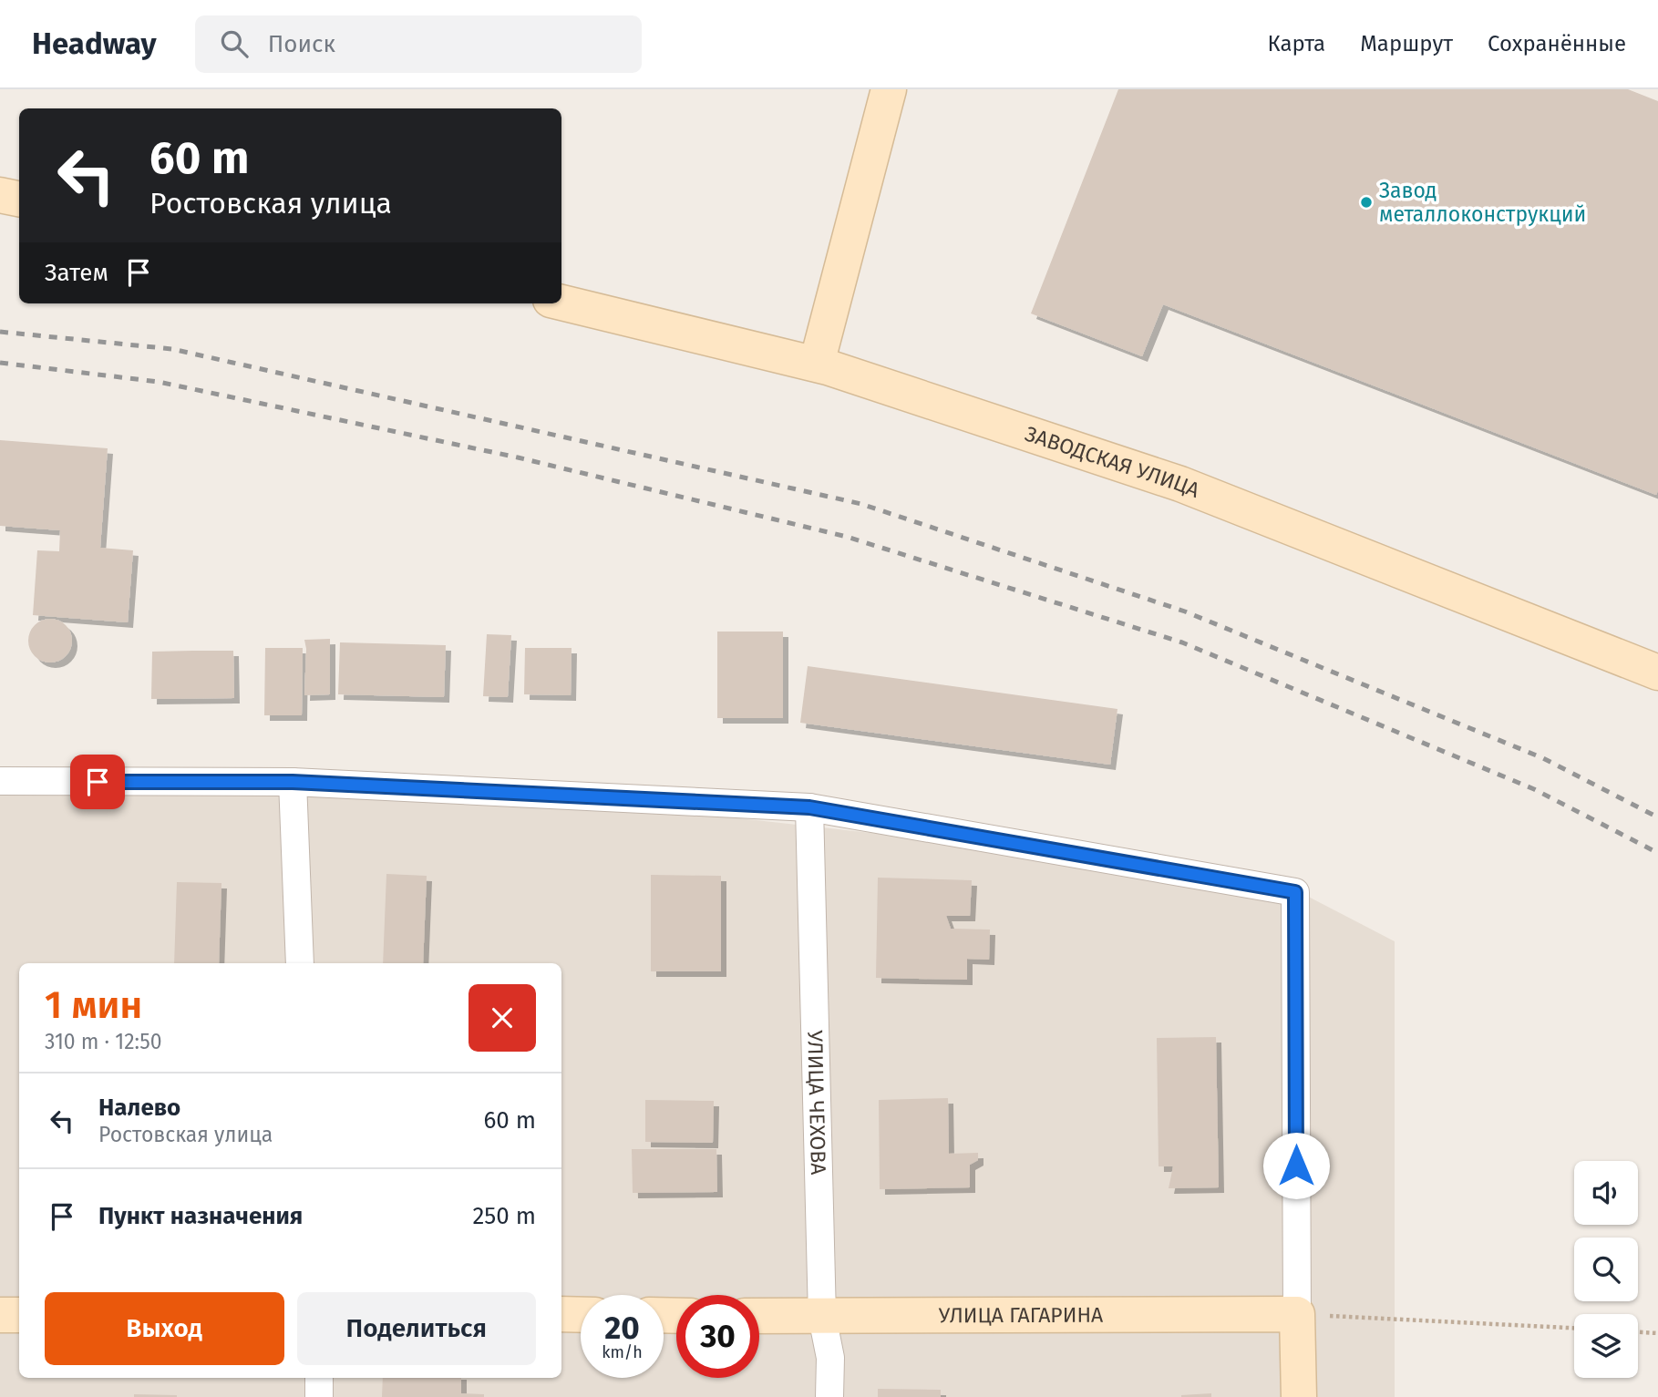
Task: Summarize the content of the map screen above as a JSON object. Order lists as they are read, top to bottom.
{
  "streets": {
    "main road": ["ЗАВОДСКАЯ УЛИЦА", "УЛИЦА ГАГАРИНА"],
    "street": ["УЛИЦА ЧЕХОВА"]
  },
  "crossings": [
    ["УЛИЦА ЧЕХОВА", "УЛИЦА ГАГАРИНА"]
  ],
  "places": ["Завод металлоконструкций"],
  "page": {
    "header": "Headway",
    "search": "Поиск",
    "nav": ["Карта", "Маршрут", "Сохранённые"],
    "turn": ["60 m", "Ростовская улица"],
    "then": "Затем",
    "heading": ["1 мин", "310 m · 12:50"],
    "list": [
      {
        "name": "Налево",
        "note": "Ростовская улица",
        "value": "60 m"
      },
      {
        "name": "Пункт назначения",
        "value": "250 m"
      }
    ],
    "buttons": ["Выход", "Поделиться"],
    "speed": "20 km/h",
    "limit": "30"
  }
}
